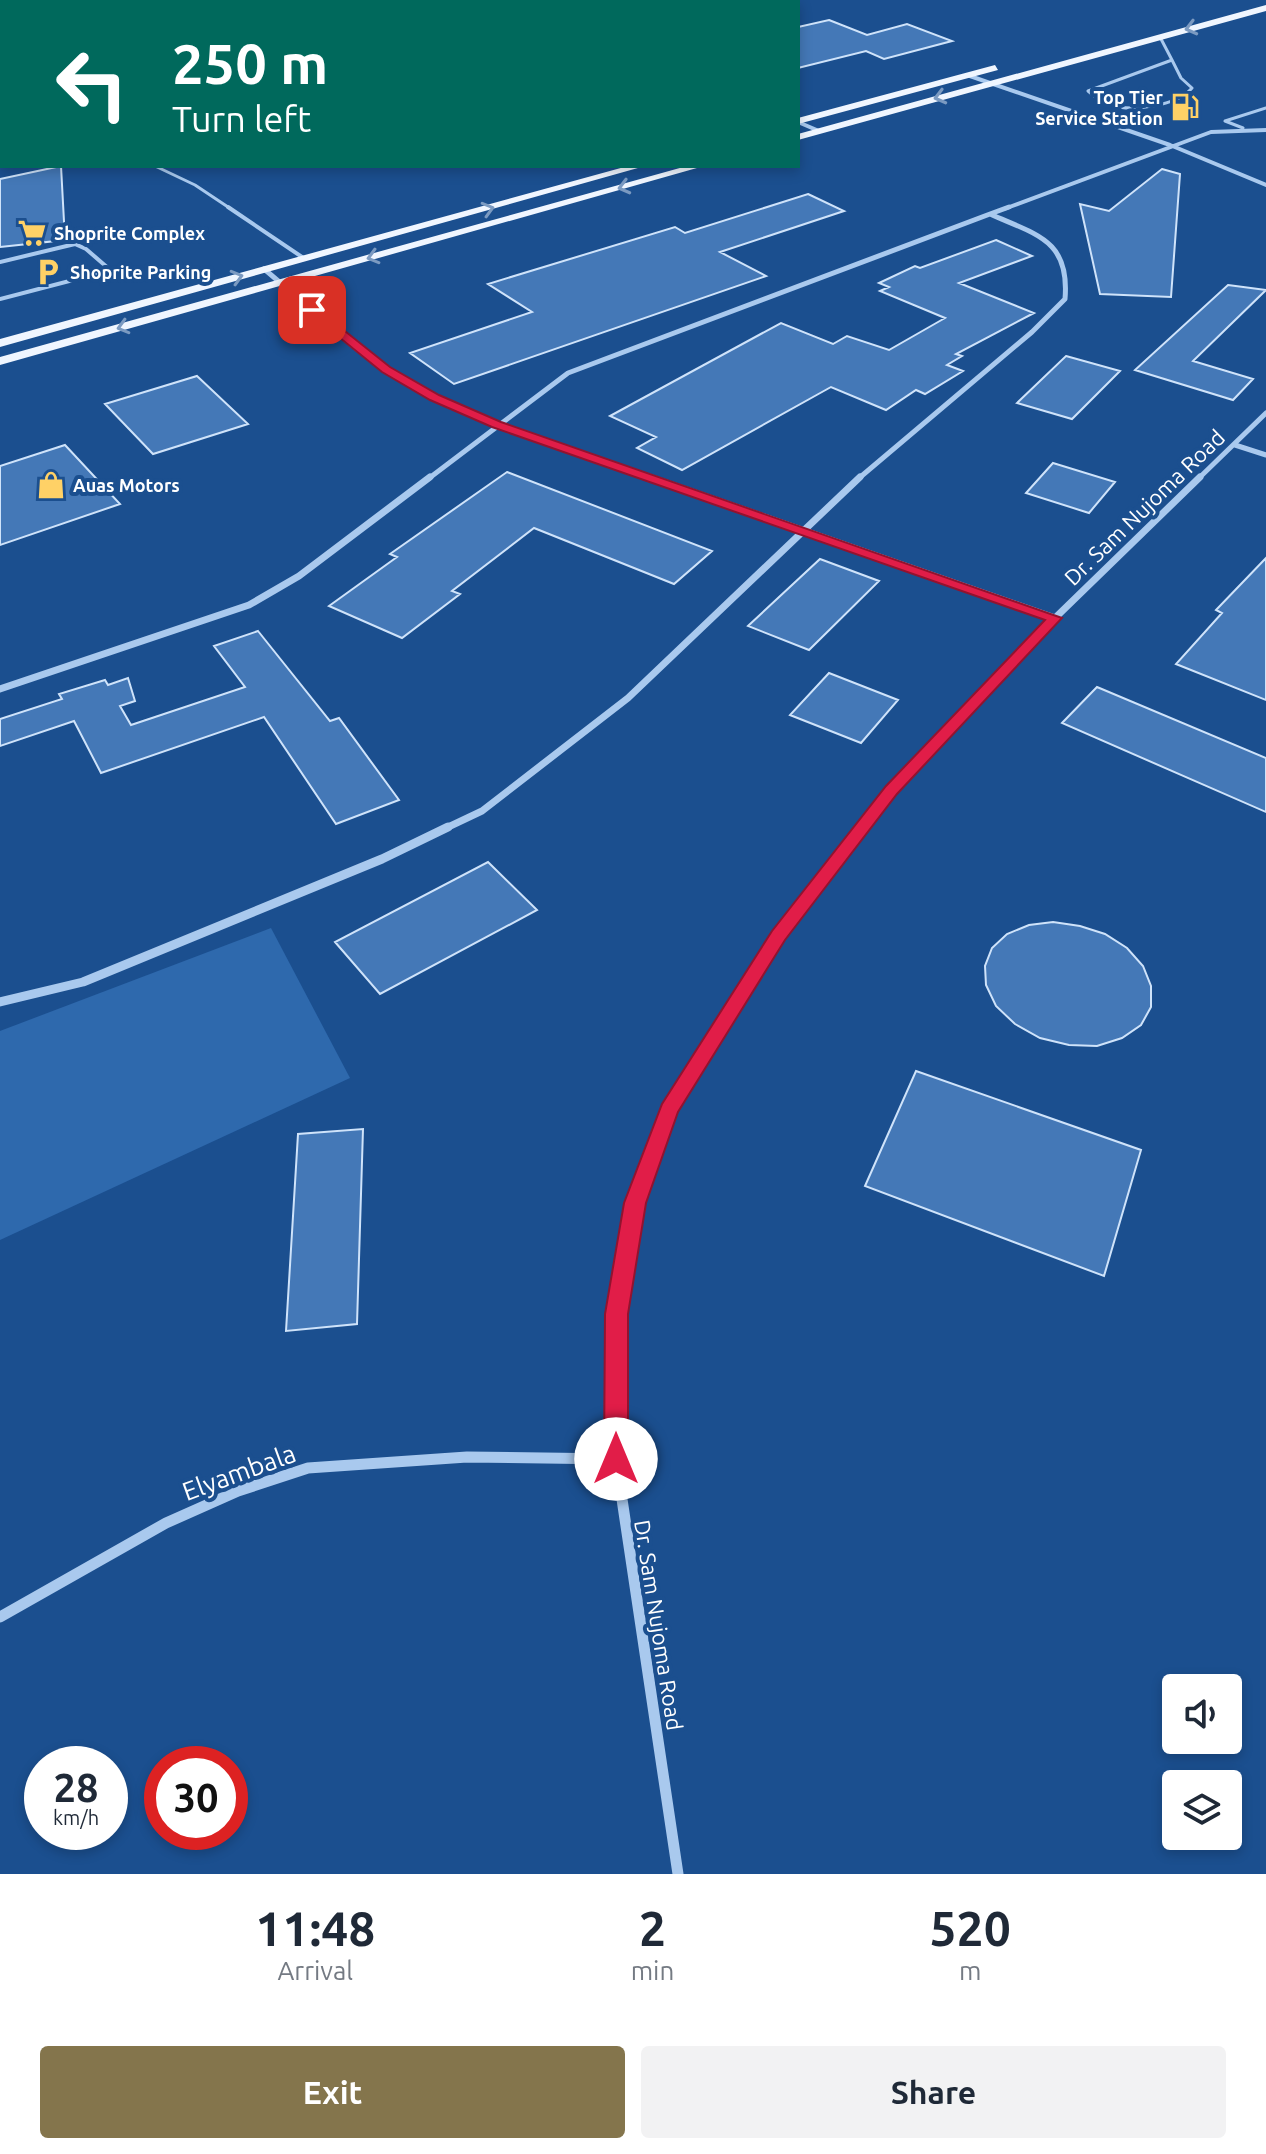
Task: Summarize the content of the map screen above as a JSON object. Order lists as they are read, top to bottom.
{
  "streets": {
    "street": ["Dr. Sam Nujoma Road", "Elyambala"]
  },
  "crossings": [
    ["Dr. Sam Nujoma Road", "Elyambala"]
  ],
  "places": {
    "fuel station": ["Top Tier Service Station"],
    "supermarket": ["Shoprite Complex"],
    "parking": ["Shoprite Parking"],
    "shop": ["Auas Motors"]
  },
  "page": {
    "turn": ["250 m", "Turn left"],
    "speed": "28 km/h",
    "limit": "30",
    "eta": [
      "11:48",
      "Arrival",
      "2",
      "min",
      "520",
      "m"
    ],
    "buttons": ["Exit", "Share"]
  }
}
